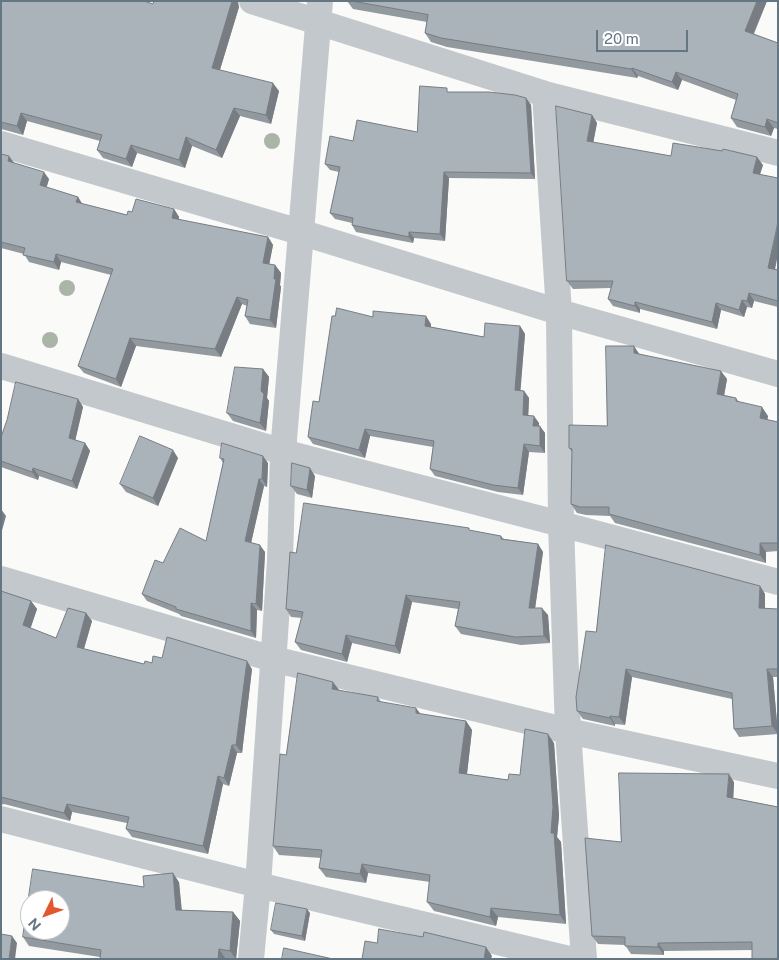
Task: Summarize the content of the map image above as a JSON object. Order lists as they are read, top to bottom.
{
  "scale_bar": "20 m",
  "north": "bottom left"
}
